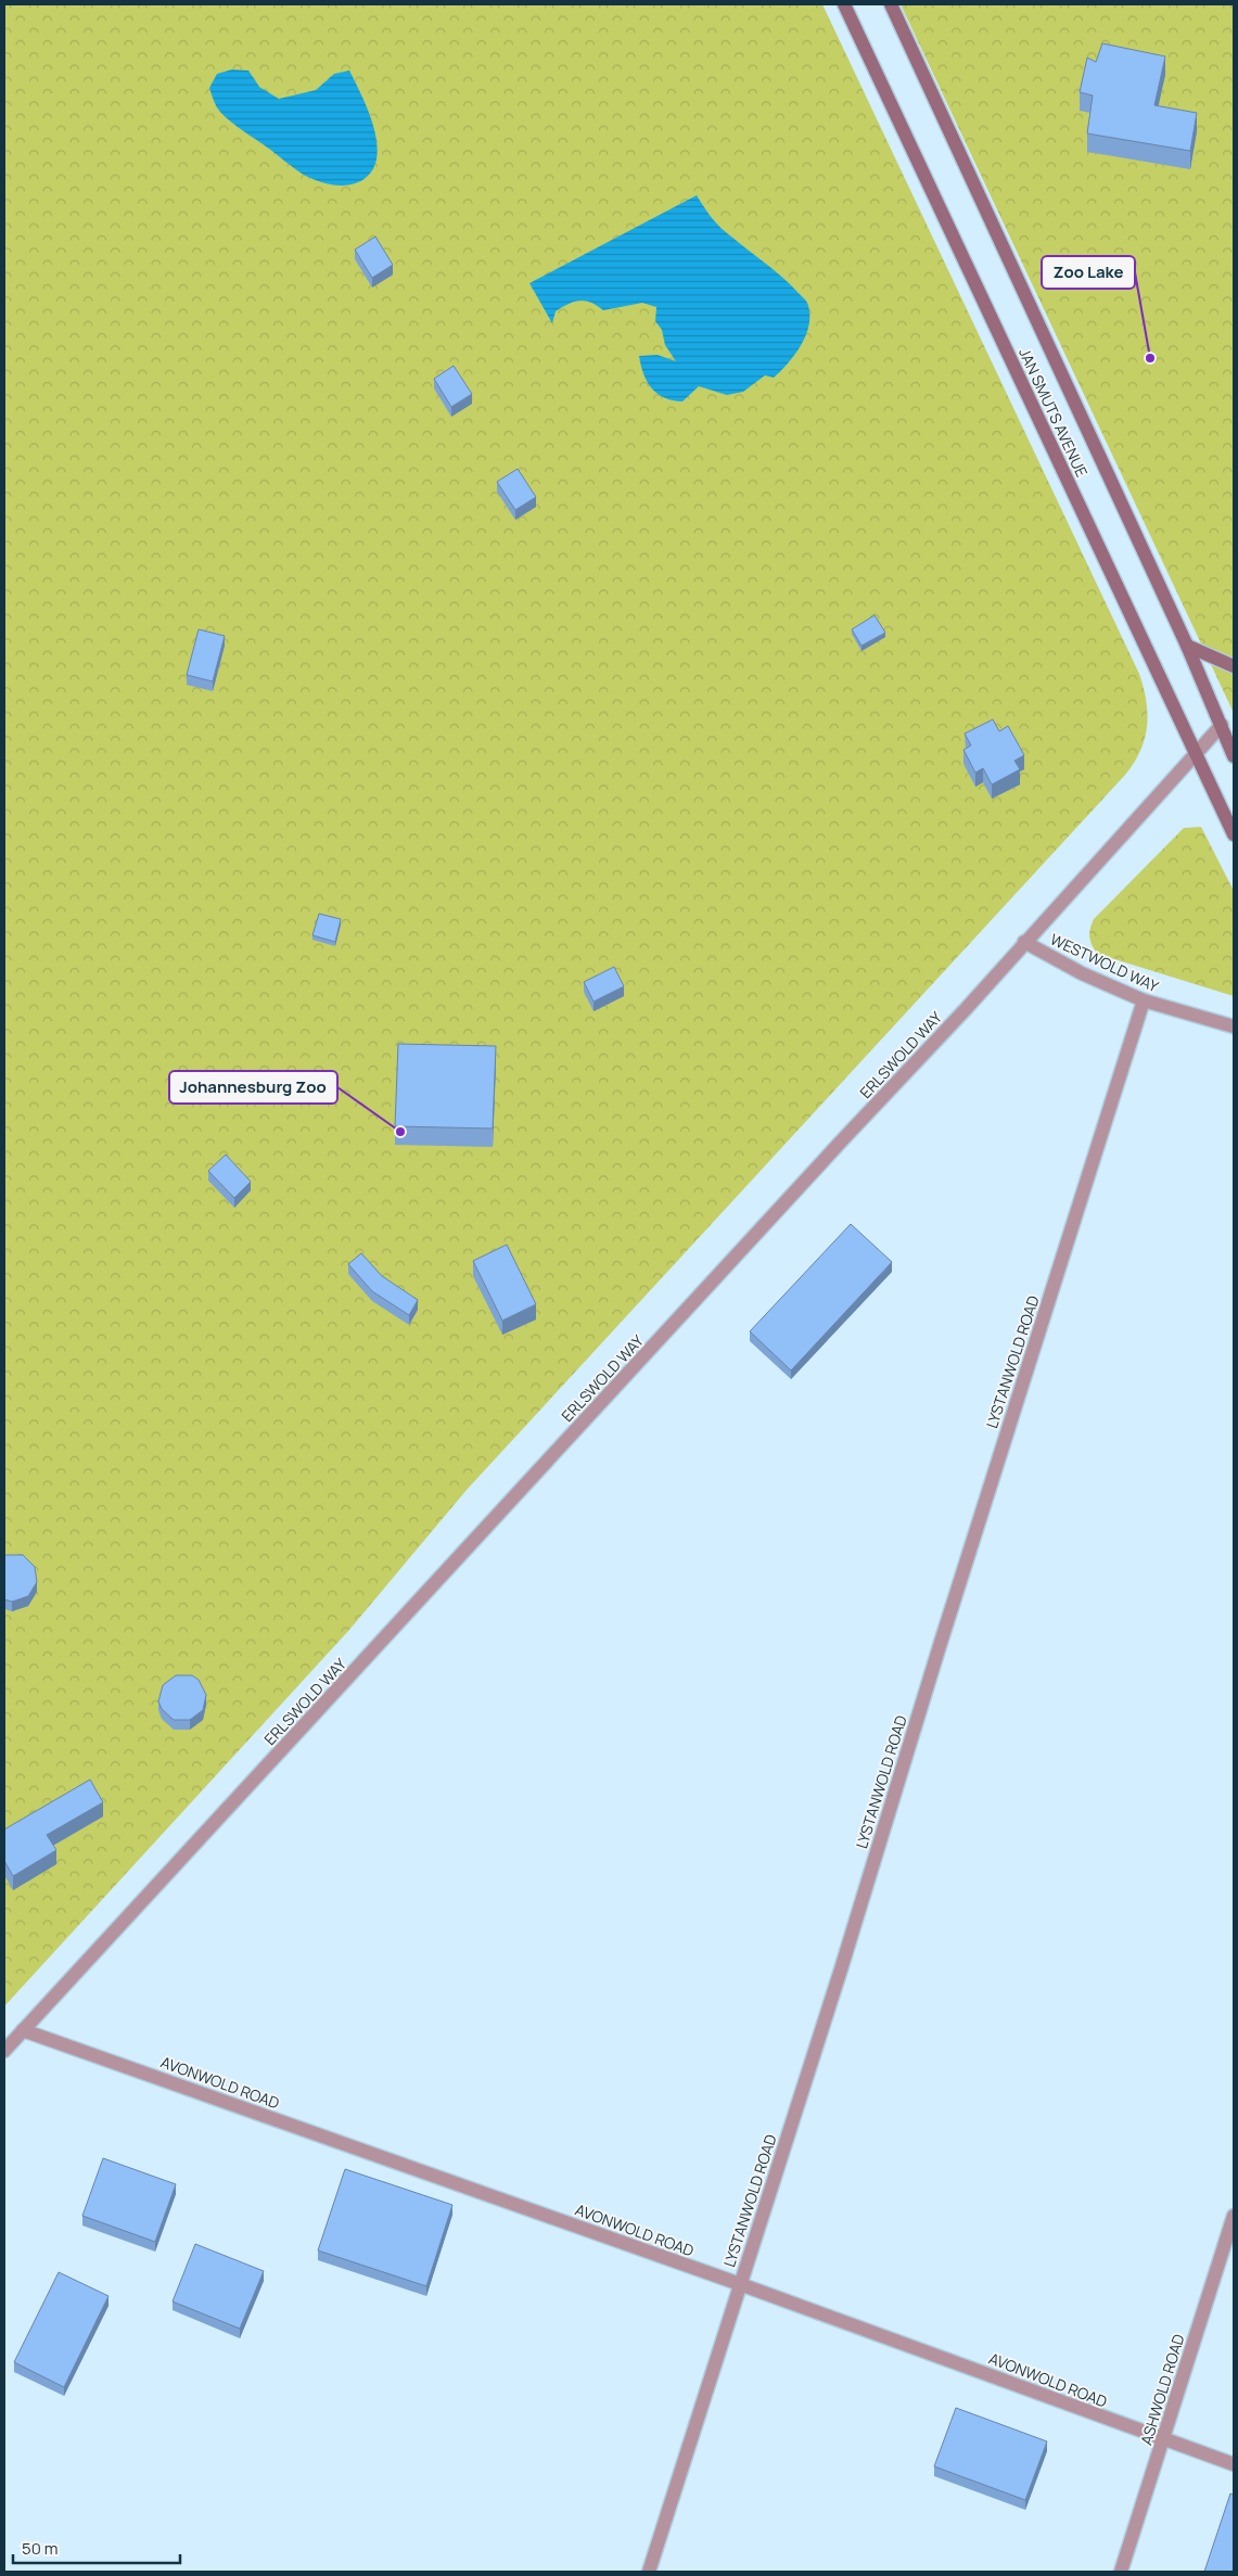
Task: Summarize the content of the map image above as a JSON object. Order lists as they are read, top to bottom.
{
  "streets": {
    "main road": ["JAN SMUTS AVENUE"],
    "street": [
      "WESTWOLD WAY",
      "ERLSWOLD WAY",
      "LYSTANWOLD ROAD",
      "AVONWOLD ROAD",
      "ASHWOLD ROAD"
    ]
  },
  "crossings": [
    ["JAN SMUTS AVENUE", "ERLSWOLD WAY"],
    ["WESTWOLD WAY", "ERLSWOLD WAY"],
    ["WESTWOLD WAY", "LYSTANWOLD ROAD"],
    ["ERLSWOLD WAY", "AVONWOLD ROAD"],
    ["LYSTANWOLD ROAD", "AVONWOLD ROAD"],
    ["AVONWOLD ROAD", "ASHWOLD ROAD"]
  ],
  "places": ["Zoo Lake", "Johannesburg Zoo"],
  "scale_bar": "50 m"
}
